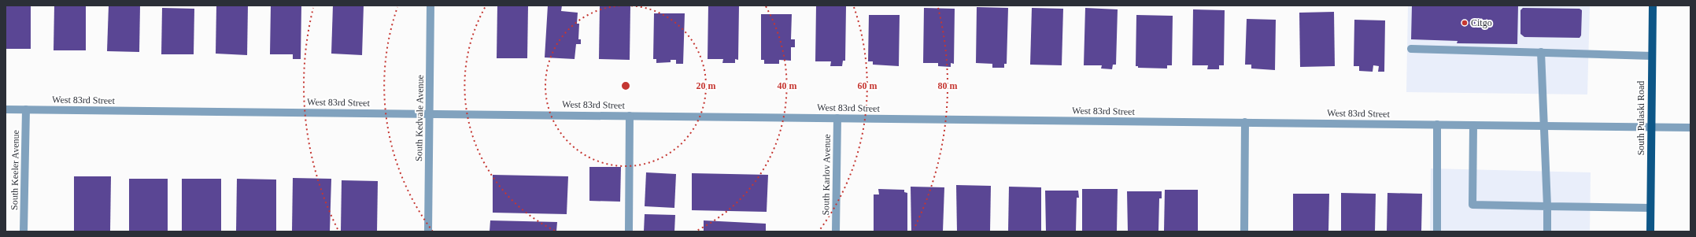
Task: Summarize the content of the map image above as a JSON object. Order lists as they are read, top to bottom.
{
  "streets": {
    "main road": ["South Pulaski Road"],
    "street": [
      "West 83rd Street",
      "South Kedvale Avenue",
      "South Keeler Avenue",
      "South Karlov Avenue"
    ]
  },
  "crossings": [
    ["West 83rd Street", "South Kedvale Avenue"],
    ["West 83rd Street", "South Pulaski Road"],
    ["West 83rd Street", "South Keeler Avenue"],
    ["West 83rd Street", "South Karlov Avenue"]
  ],
  "places": ["Citgo"],
  "rings": [
    "20 m",
    "40 m",
    "60 m",
    "80 m"
  ]
}
